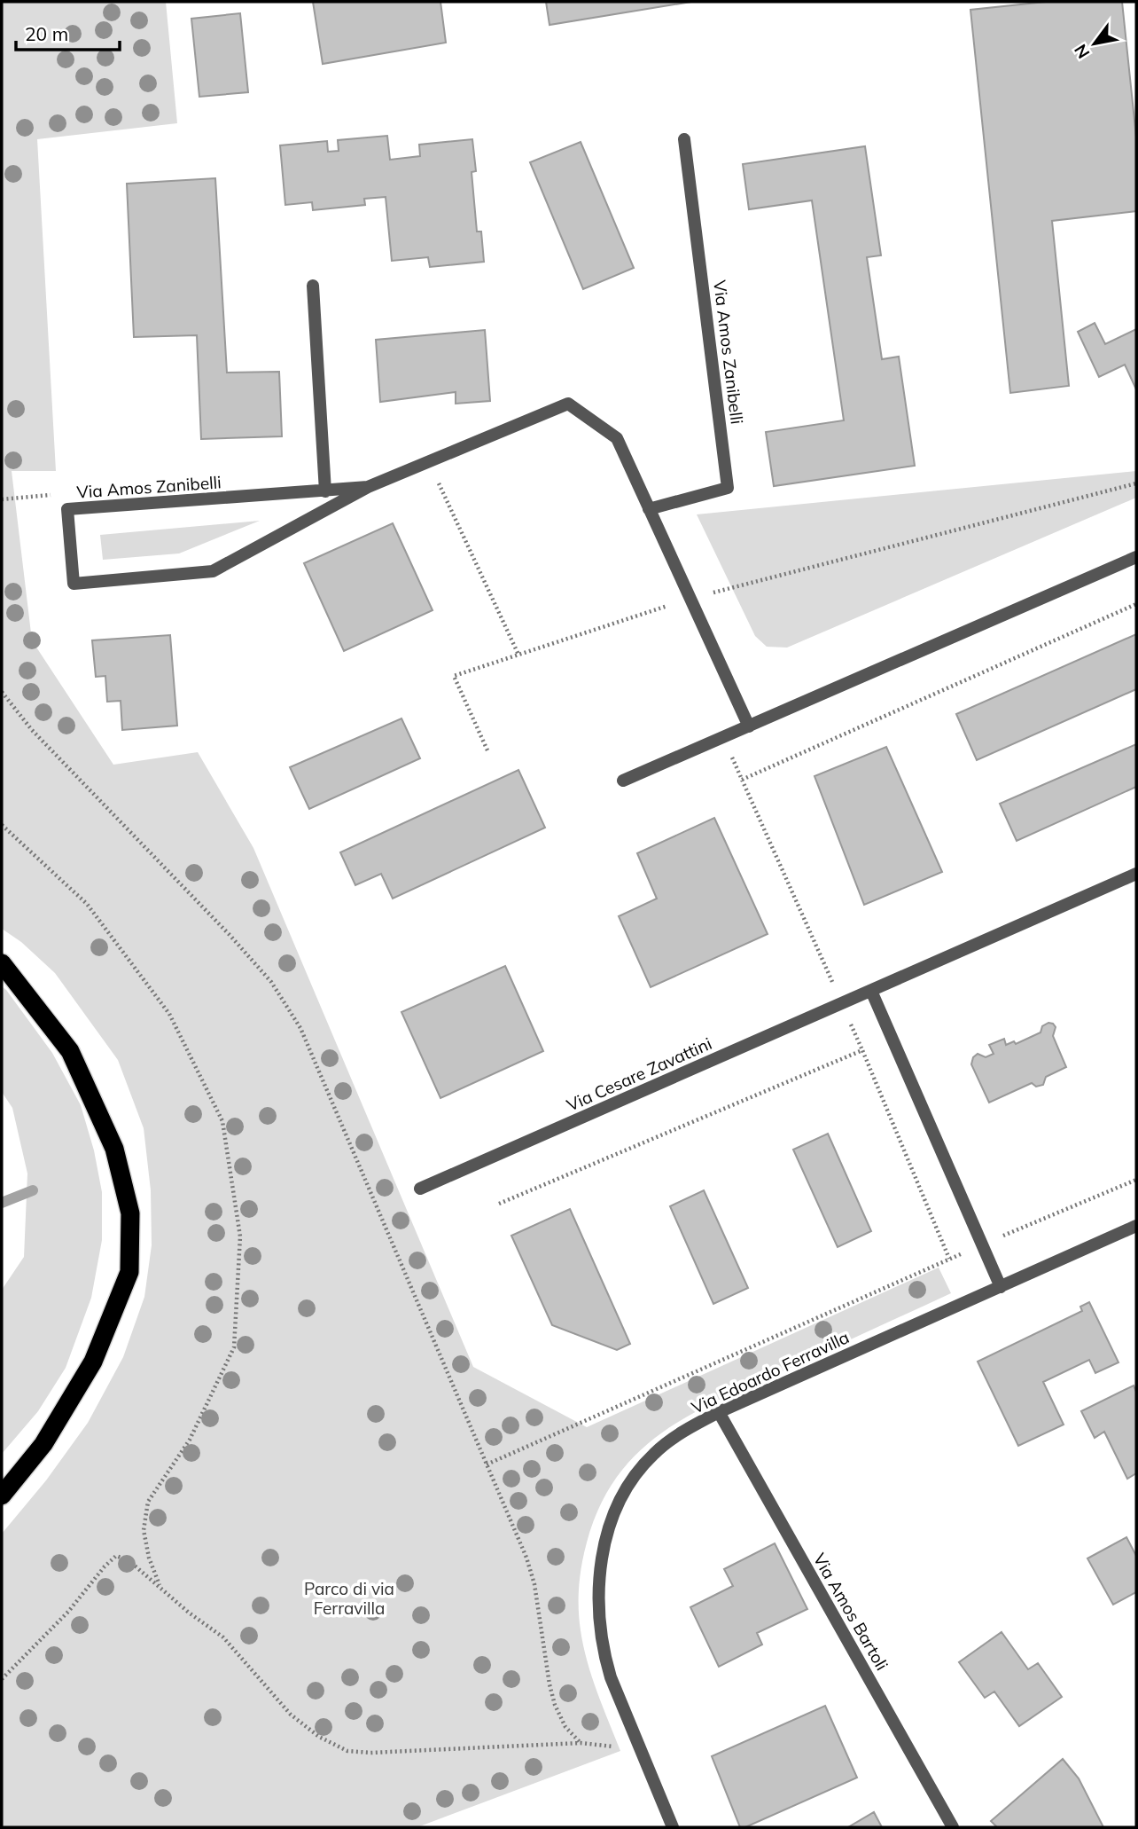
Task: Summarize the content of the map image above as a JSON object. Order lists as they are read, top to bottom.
{
  "streets": {
    "street": [
      "Via Amos Zanibelli",
      "Via Cesare Zavattini",
      "Via Edoardo Ferravilla",
      "Via Amos Bartoli"
    ]
  },
  "crossings": [
    ["Via Edoardo Ferravilla", "Via Amos Bartoli"]
  ],
  "parks": ["Parco di via Ferravilla"],
  "scale_bar": "20 m",
  "north": "bottom left"
}
